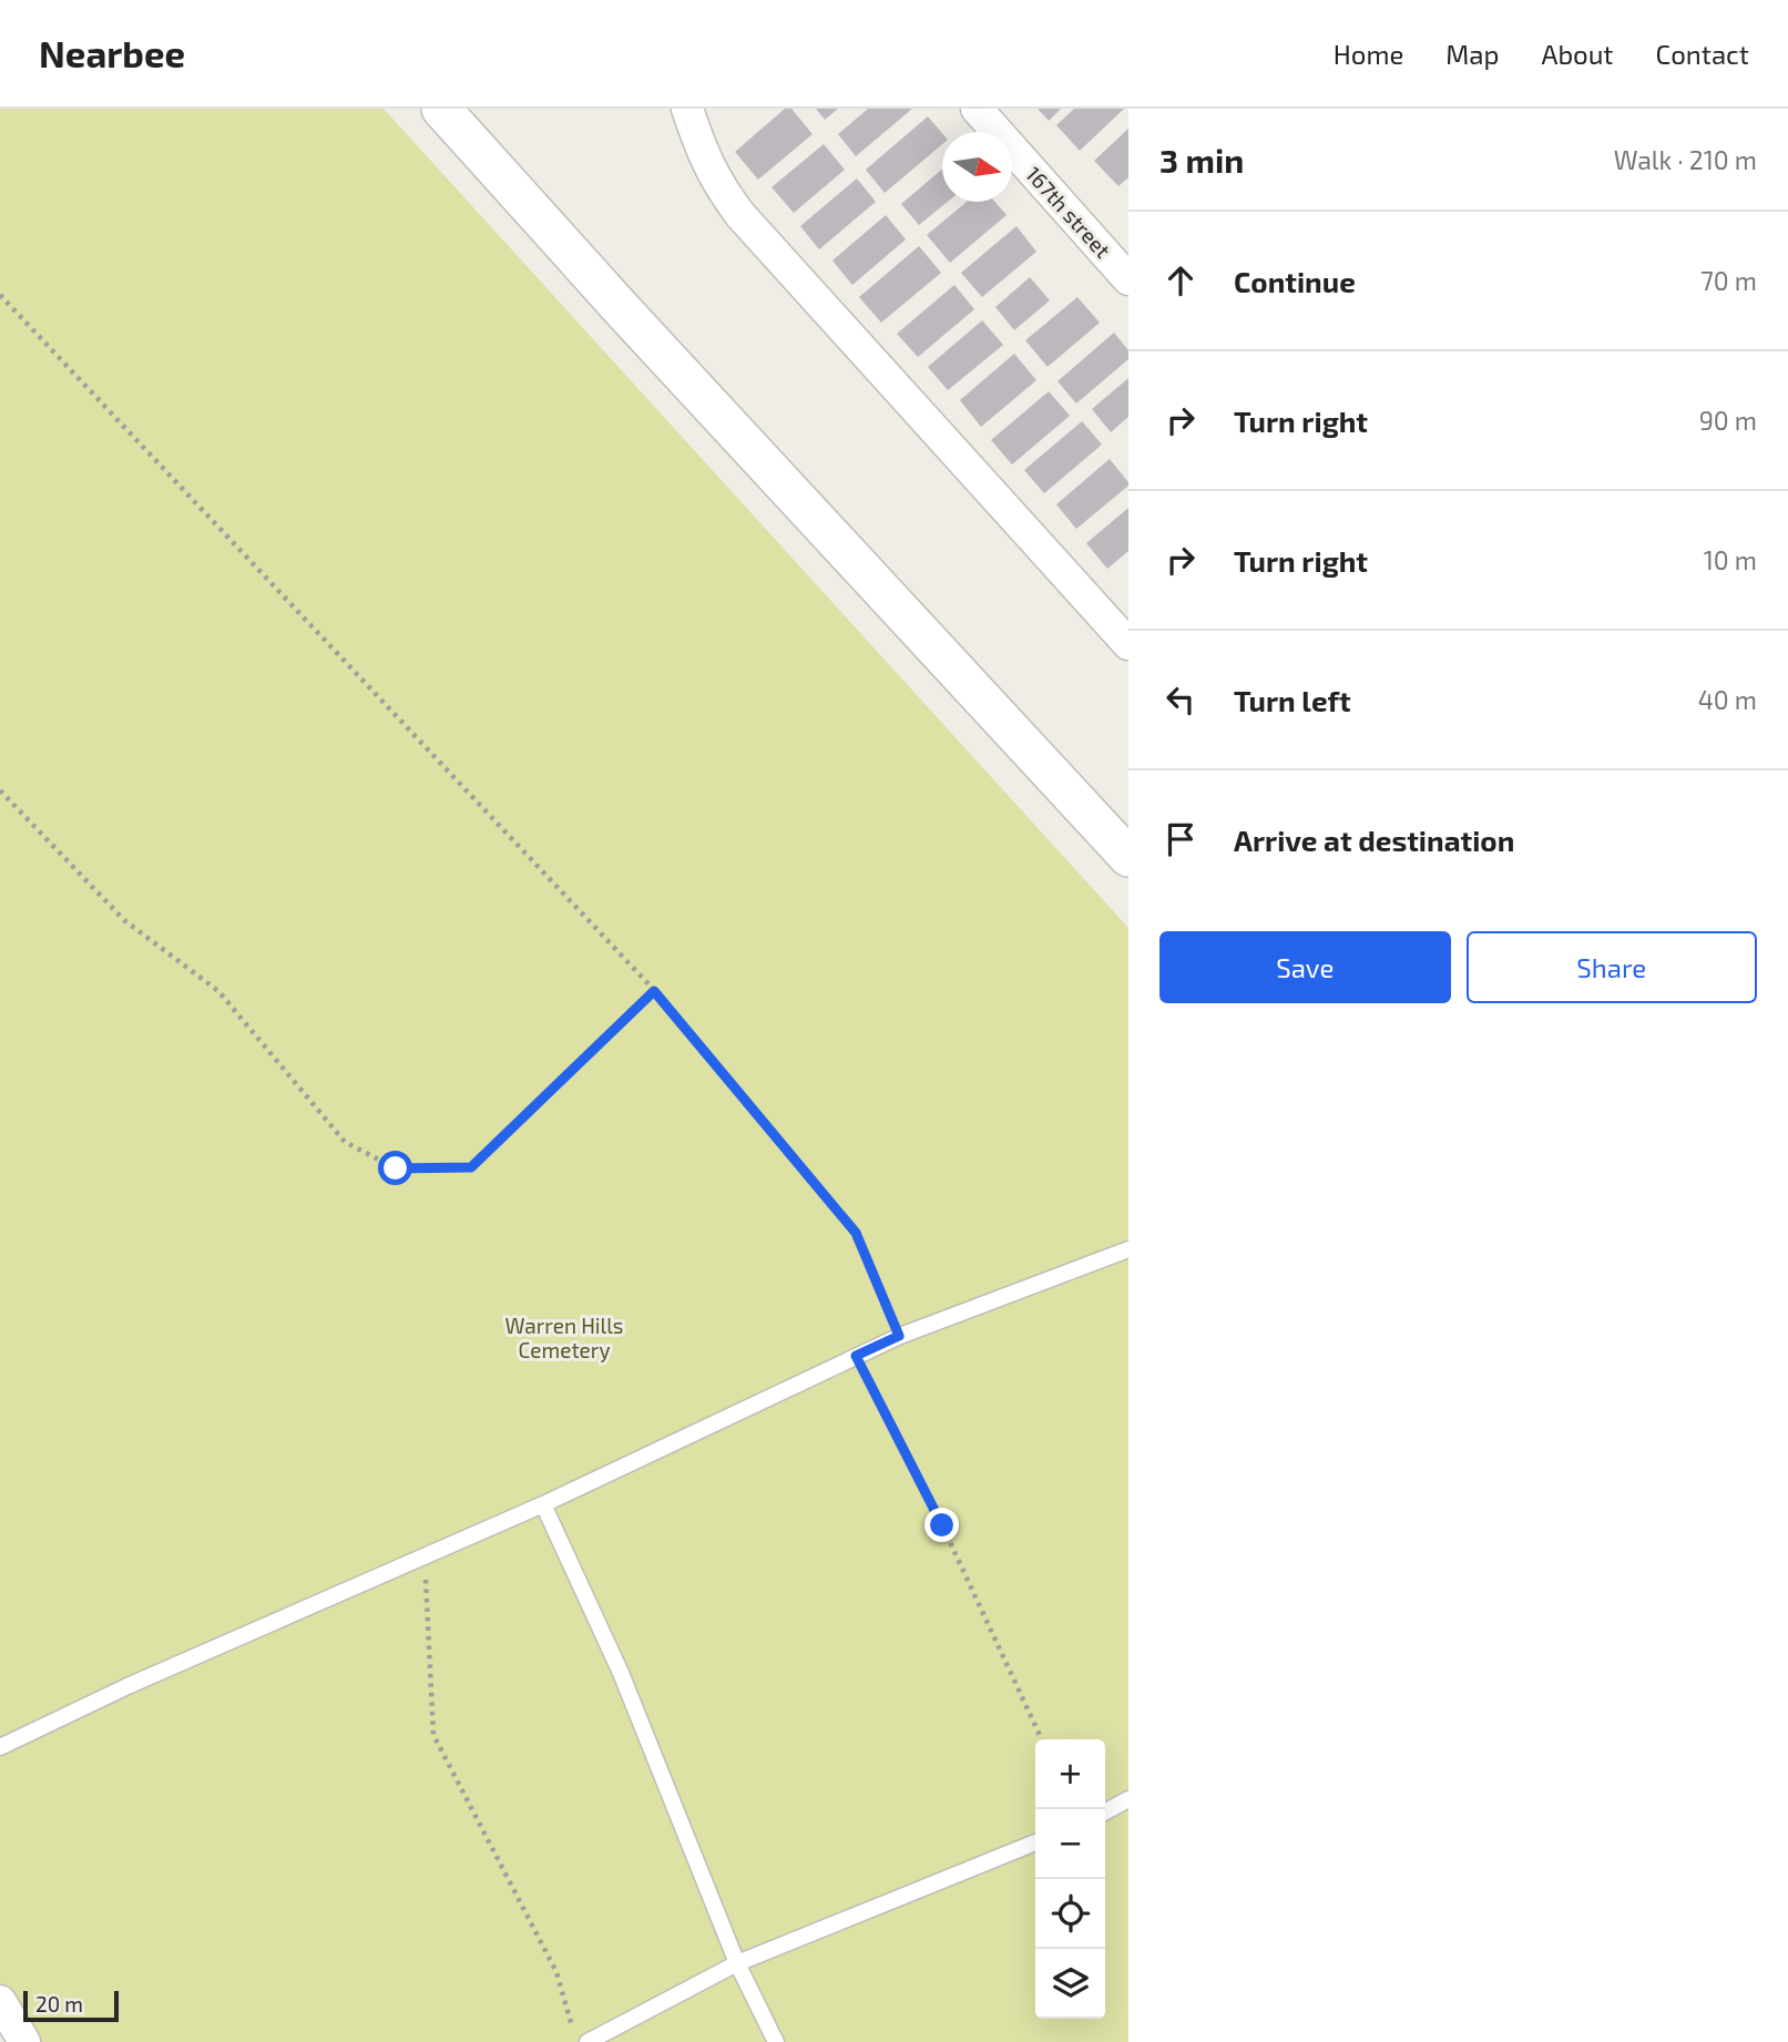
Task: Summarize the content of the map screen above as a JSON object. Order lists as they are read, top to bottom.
{
  "streets": {
    "street": ["167th street"]
  },
  "parks": ["Warren Hills Cemetery"],
  "scale_bar": "20 m",
  "north": "right",
  "page": {
    "header": "Nearbee",
    "nav": [
      "Home",
      "Map",
      "About",
      "Contact"
    ],
    "heading": ["3 min", "Walk · 210 m"],
    "list": [
      ["Continue", "70 m"],
      ["Turn right", "90 m"],
      ["Turn right", "10 m"],
      ["Turn left", "40 m"],
      "Arrive at destination"
    ],
    "buttons": ["Save", "Share"],
    "map_buttons": ["+", "−"],
    "scale": "20 m"
  }
}
